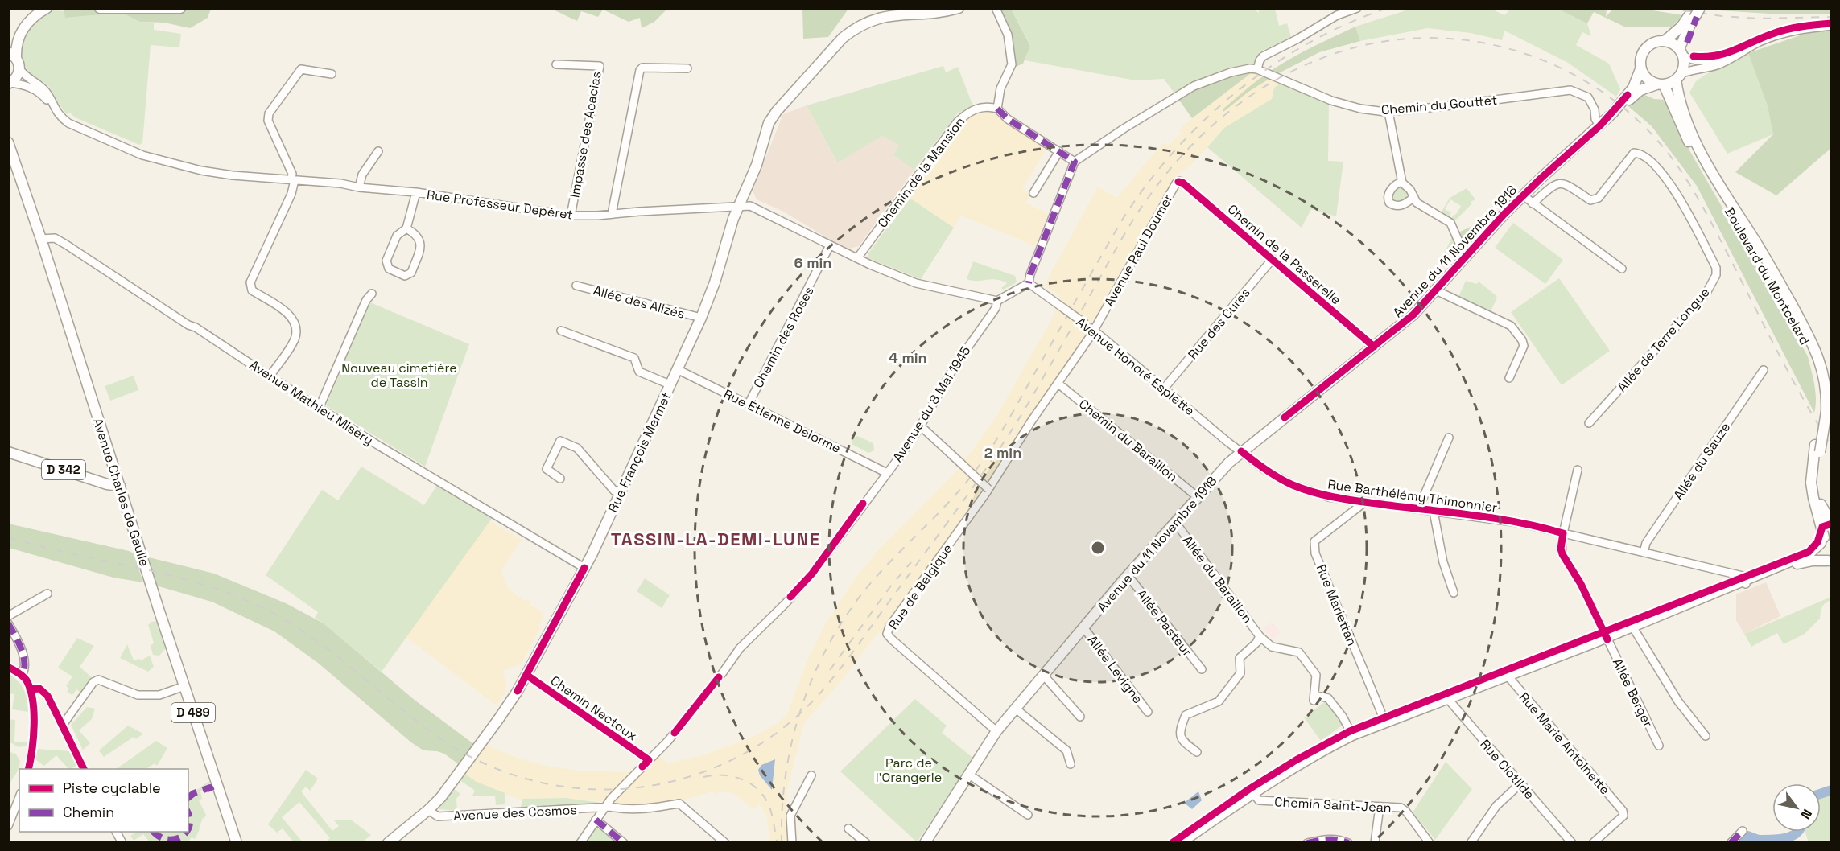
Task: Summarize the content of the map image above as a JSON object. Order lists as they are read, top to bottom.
{
  "streets": {
    "main road": [
      "Avenue du 11 Novembre 1918",
      "Boulevard du Montcelard",
      "Rue François Mermet",
      "D 342",
      "Avenue Charles de Gaulle",
      "D 489"
    ],
    "street": [
      "Chemin du Gouttet",
      "Impasse des Acacias",
      "Chemin de la Mansion",
      "Rue Professeur Depéret",
      "Avenue Paul Doumer",
      "Chemin de la Passerelle",
      "Allée des Alizés",
      "Rue des Cures",
      "Chemin des Roses",
      "Allée de Terre Longue",
      "Avenue Honoré Esplette",
      "Avenue Mathieu Miséry",
      "Avenue du 8 Mai 1945",
      "Rue Étienne Delorme",
      "Chemin du Baraillon",
      "Allée du Sauze",
      "Rue Barthélémy Thimonnier",
      "Allée du Baraillon",
      "Rue de Belgique",
      "Rue Mariettan",
      "Allée Pasteur",
      "Allée Levigne",
      "Allée Berger",
      "Chemin Nectoux",
      "Rue Marie Antoinette",
      "Rue Clotilde",
      "Chemin Saint-Jean",
      "Avenue des Cosmos"
    ]
  },
  "crossings": [
    ["Chemin du Gouttet", "Avenue du 11 Novembre 1918"],
    ["Impasse des Acacias", "Rue Professeur Depéret"],
    ["Chemin de la Mansion", "Rue Professeur Depéret"],
    ["Rue Professeur Depéret", "Chemin des Roses"],
    ["Rue Professeur Depéret", "Avenue du 8 Mai 1945"],
    ["Rue Professeur Depéret", "Rue François Mermet"],
    ["Avenue Paul Doumer", "Chemin de la Passerelle"],
    ["Avenue Paul Doumer", "Avenue Honoré Esplette"],
    ["Avenue Paul Doumer", "Chemin du Baraillon"],
    ["Avenue Paul Doumer", "Rue de Belgique"],
    ["Avenue du 11 Novembre 1918", "Chemin de la Passerelle"],
    ["Avenue du 11 Novembre 1918", "Boulevard du Montcelard"],
    ["Avenue du 11 Novembre 1918", "Avenue Honoré Esplette"],
    ["Avenue du 11 Novembre 1918", "Chemin du Baraillon"],
    ["Avenue du 11 Novembre 1918", "Rue Barthélémy Thimonnier"],
    ["Avenue du 11 Novembre 1918", "Allée du Baraillon"],
    ["Avenue du 11 Novembre 1918", "Rue de Belgique"],
    ["Avenue du 11 Novembre 1918", "Allée Pasteur"],
    ["Avenue du 11 Novembre 1918", "Allée Levigne"],
    ["Chemin de la Passerelle", "Rue des Cures"],
    ["Allée des Alizés", "Rue François Mermet"],
    ["Rue des Cures", "Avenue Honoré Esplette"],
    ["Chemin des Roses", "Rue Étienne Delorme"],
    ["Avenue Honoré Esplette", "Rue Barthélémy Thimonnier"],
    ["Avenue Mathieu Miséry", "Rue François Mermet"],
    ["Avenue Mathieu Miséry", "Avenue Charles de Gaulle"],
    ["Avenue du 8 Mai 1945", "Rue Étienne Delorme"],
    ["Avenue du 8 Mai 1945", "Chemin Nectoux"],
    ["Avenue du 8 Mai 1945", "Avenue des Cosmos"],
    ["Rue Étienne Delorme", "Rue François Mermet"],
    ["Rue François Mermet", "Chemin Nectoux"],
    ["Rue François Mermet", "Avenue des Cosmos"],
    ["Allée du Sauze", "Rue Barthélémy Thimonnier"],
    ["D 342", "Avenue Charles de Gaulle"],
    ["Rue Barthélémy Thimonnier", "Rue Mariettan"],
    ["Rue Barthélémy Thimonnier", "Allée Berger"]
  ],
  "districts": ["TASSIN-LA-DEMI-LUNE"],
  "parks": ["Nouveau cimetière de Tassin", "Parc de l'Orangerie"],
  "legend": ["Piste cyclable", "Chemin"],
  "north": "bottom right",
  "rings": ["6 min", "4 min", "2 min"]
}
